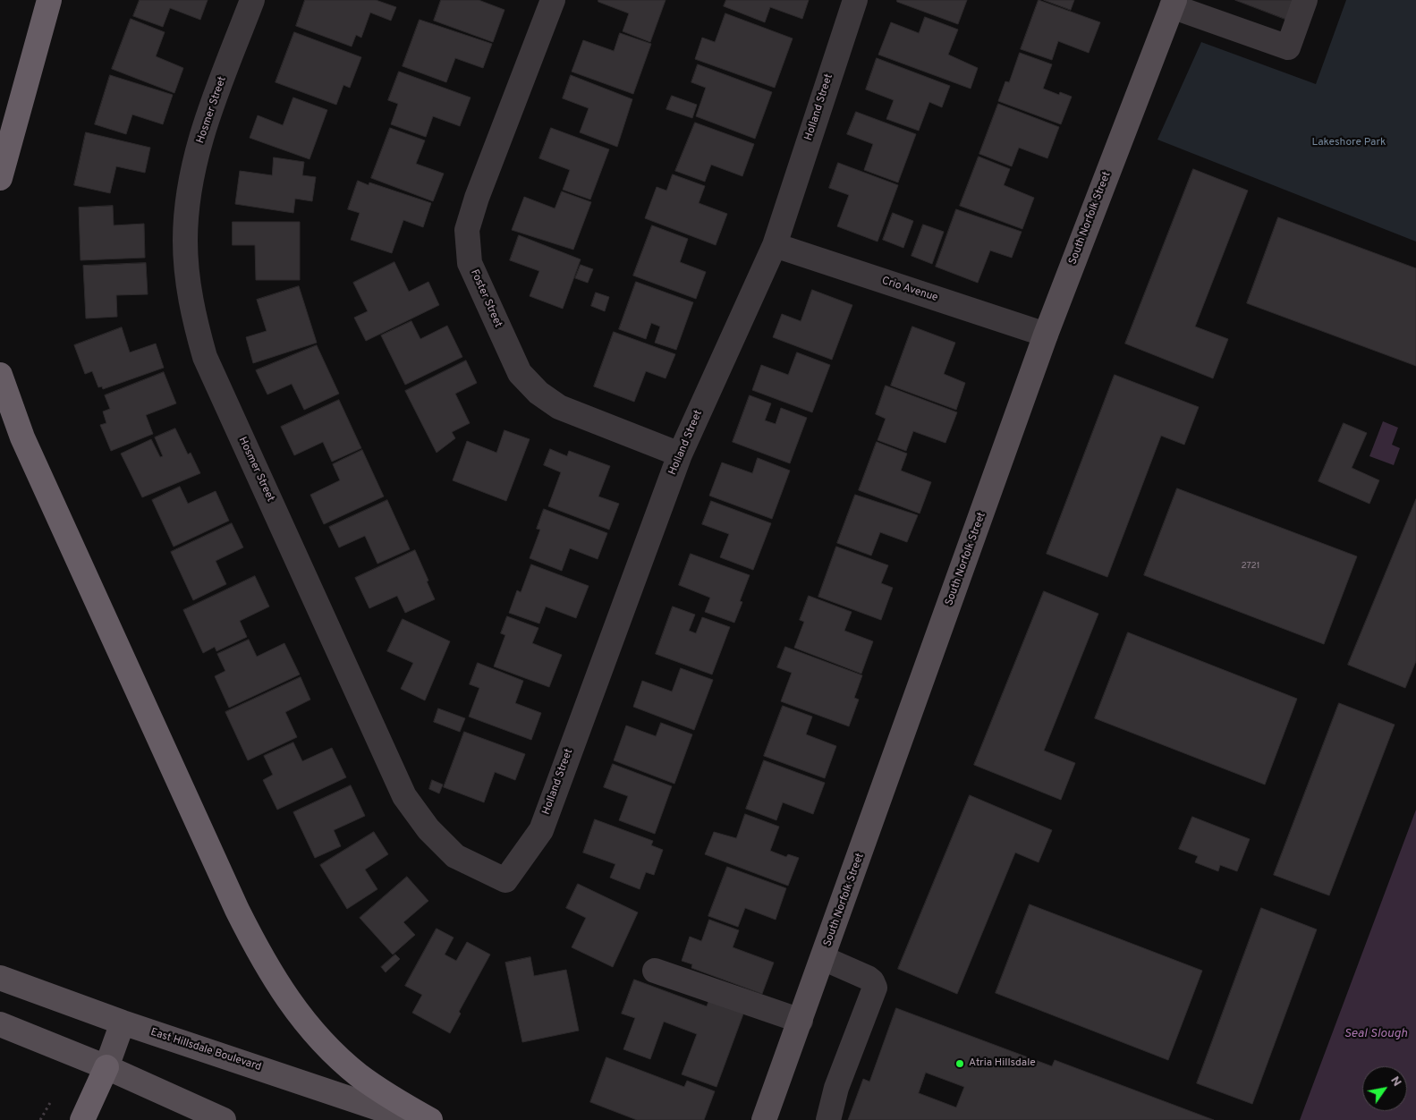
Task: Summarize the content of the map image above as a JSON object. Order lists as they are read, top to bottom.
{
  "streets": {
    "main road": ["South Norfolk Street", "East Hillsdale Boulevard"],
    "street": [
      "Holland Street",
      "Hosmer Street",
      "Crio Avenue",
      "Foster Street"
    ]
  },
  "crossings": [
    ["Holland Street", "Hosmer Street"],
    ["Holland Street", "Crio Avenue"],
    ["Holland Street", "Foster Street"],
    ["South Norfolk Street", "Crio Avenue"]
  ],
  "water": ["Seal Slough"],
  "parks": ["Lakeshore Park"],
  "places": ["Atria Hillsdale"],
  "house_numbers": ["2721"],
  "north": "top right"
}
